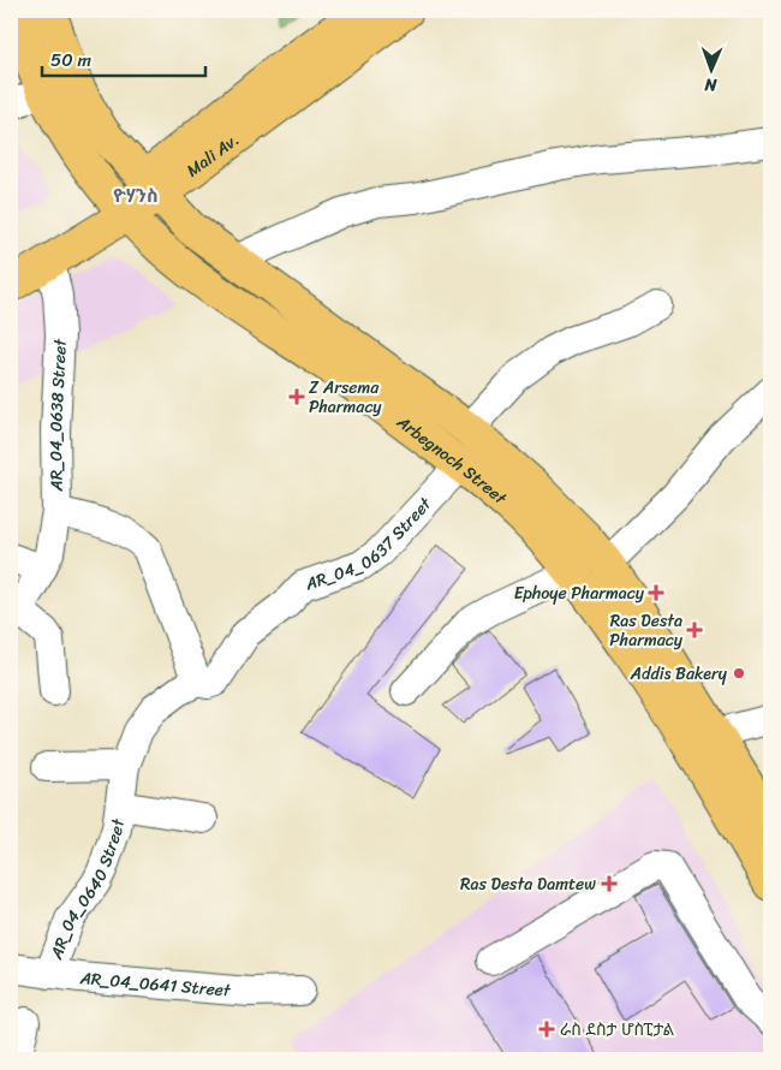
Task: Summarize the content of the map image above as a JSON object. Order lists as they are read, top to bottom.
{
  "streets": {
    "main road": ["Mali Av.", "Arbegnoch Street"],
    "street": [
      "AR_04_0638 Street",
      "AR_04_0637 Street",
      "AR_04_0640 Street",
      "AR_04_0641 Street"
    ]
  },
  "crossings": [
    ["Mali Av.", "AR_04_0638 Street"],
    ["Mali Av.", "Arbegnoch Street"],
    ["Arbegnoch Street", "AR_04_0637 Street"],
    ["AR_04_0637 Street", "AR_04_0640 Street"],
    ["AR_04_0640 Street", "AR_04_0641 Street"]
  ],
  "districts": ["ዮሃንስ"],
  "places": {
    "health": [
      "Z Arsema Pharmacy",
      "Ephoye Pharmacy",
      "Ras Desta Pharmacy",
      "Ras Desta Damtew",
      "ራስ ደስታ ሆስፒታል"
    ],
    "other": ["Addis Bakery"]
  },
  "scale_bar": "50 m",
  "north": "bottom"
}
